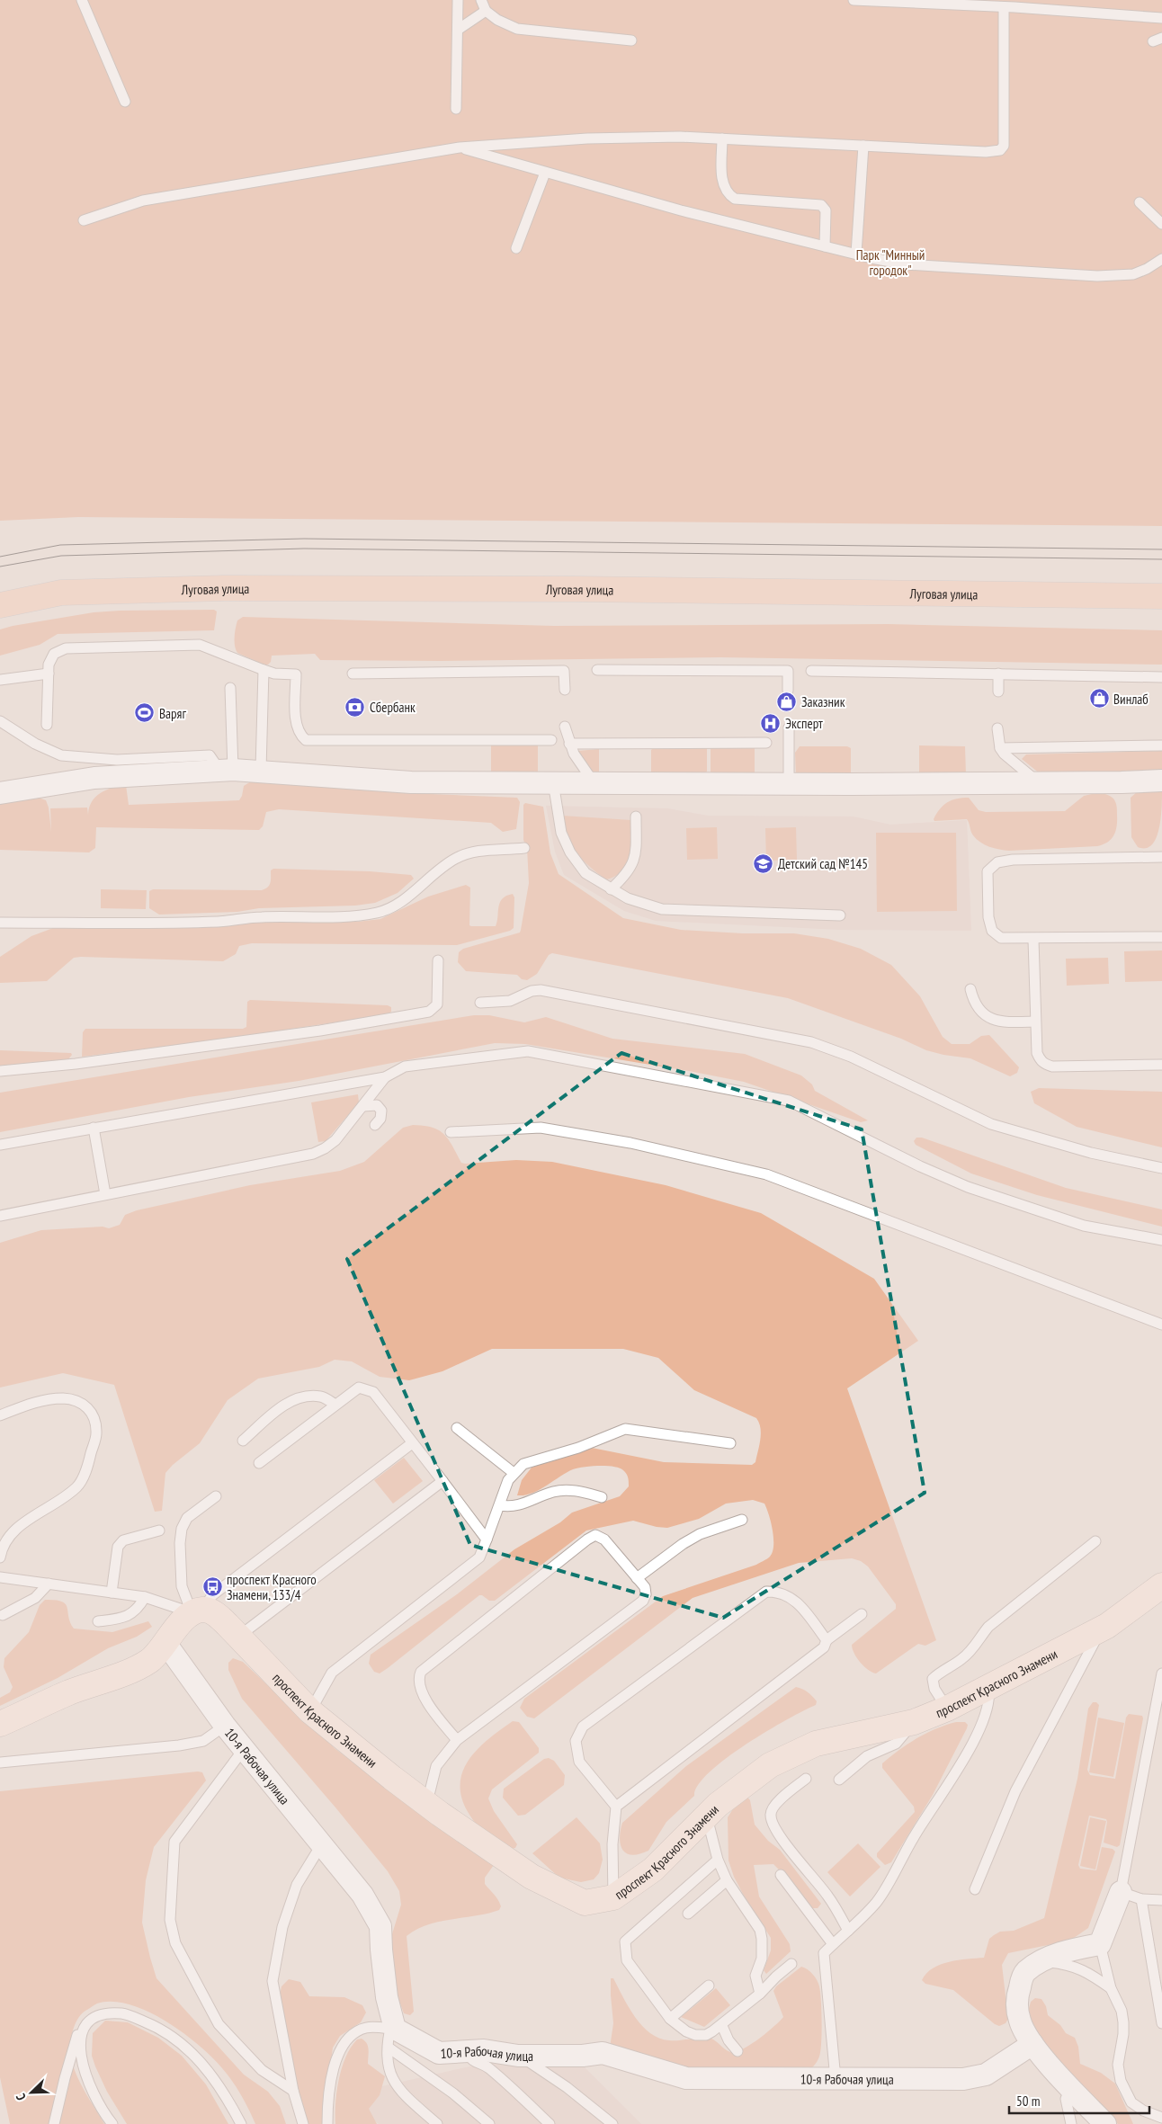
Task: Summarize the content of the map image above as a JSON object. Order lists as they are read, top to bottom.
{
  "streets": {
    "main road": ["Луговая улица", "проспект Красного Знамени"],
    "street": ["10-я Рабочая улица"]
  },
  "parks": ["Парк \"Минный городок\""],
  "places": {
    "shop": ["Винлаб", "Заказник"],
    "bank": ["Сбербанк"],
    "sports": ["Варяг"],
    "hospital": ["Эксперт"],
    "school or university": ["Детский сад №145"],
    "bus stop": ["проспект Красного Знамени, 133/4"]
  },
  "scale_bar": "50 m",
  "north": "bottom left"
}
